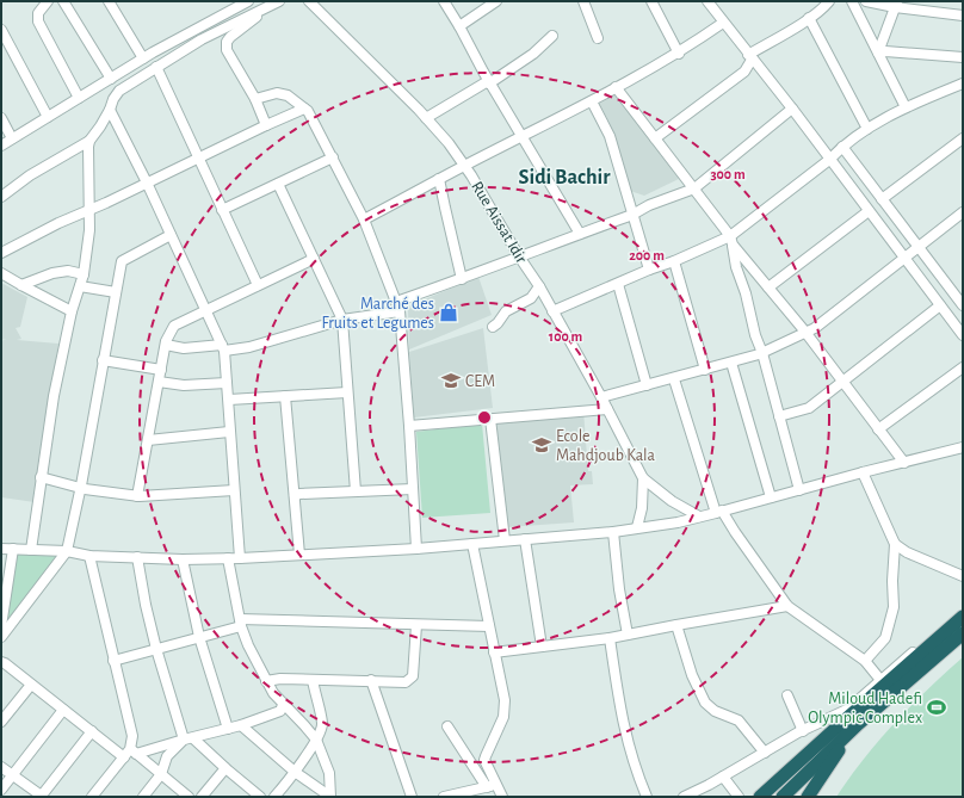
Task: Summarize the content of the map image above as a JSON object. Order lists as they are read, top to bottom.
{
  "streets": {
    "street": ["Rue Aissat Idir"]
  },
  "districts": ["Sidi Bachir"],
  "places": {
    "shop": ["Marché des Fruits et Legumes"],
    "school or university": ["CEM", "Ecole Mahdjoub Kala"],
    "sports": ["Miloud Hadefi Olympic Complex"]
  },
  "rings": ["300 m", "200 m", "100 m"]
}
